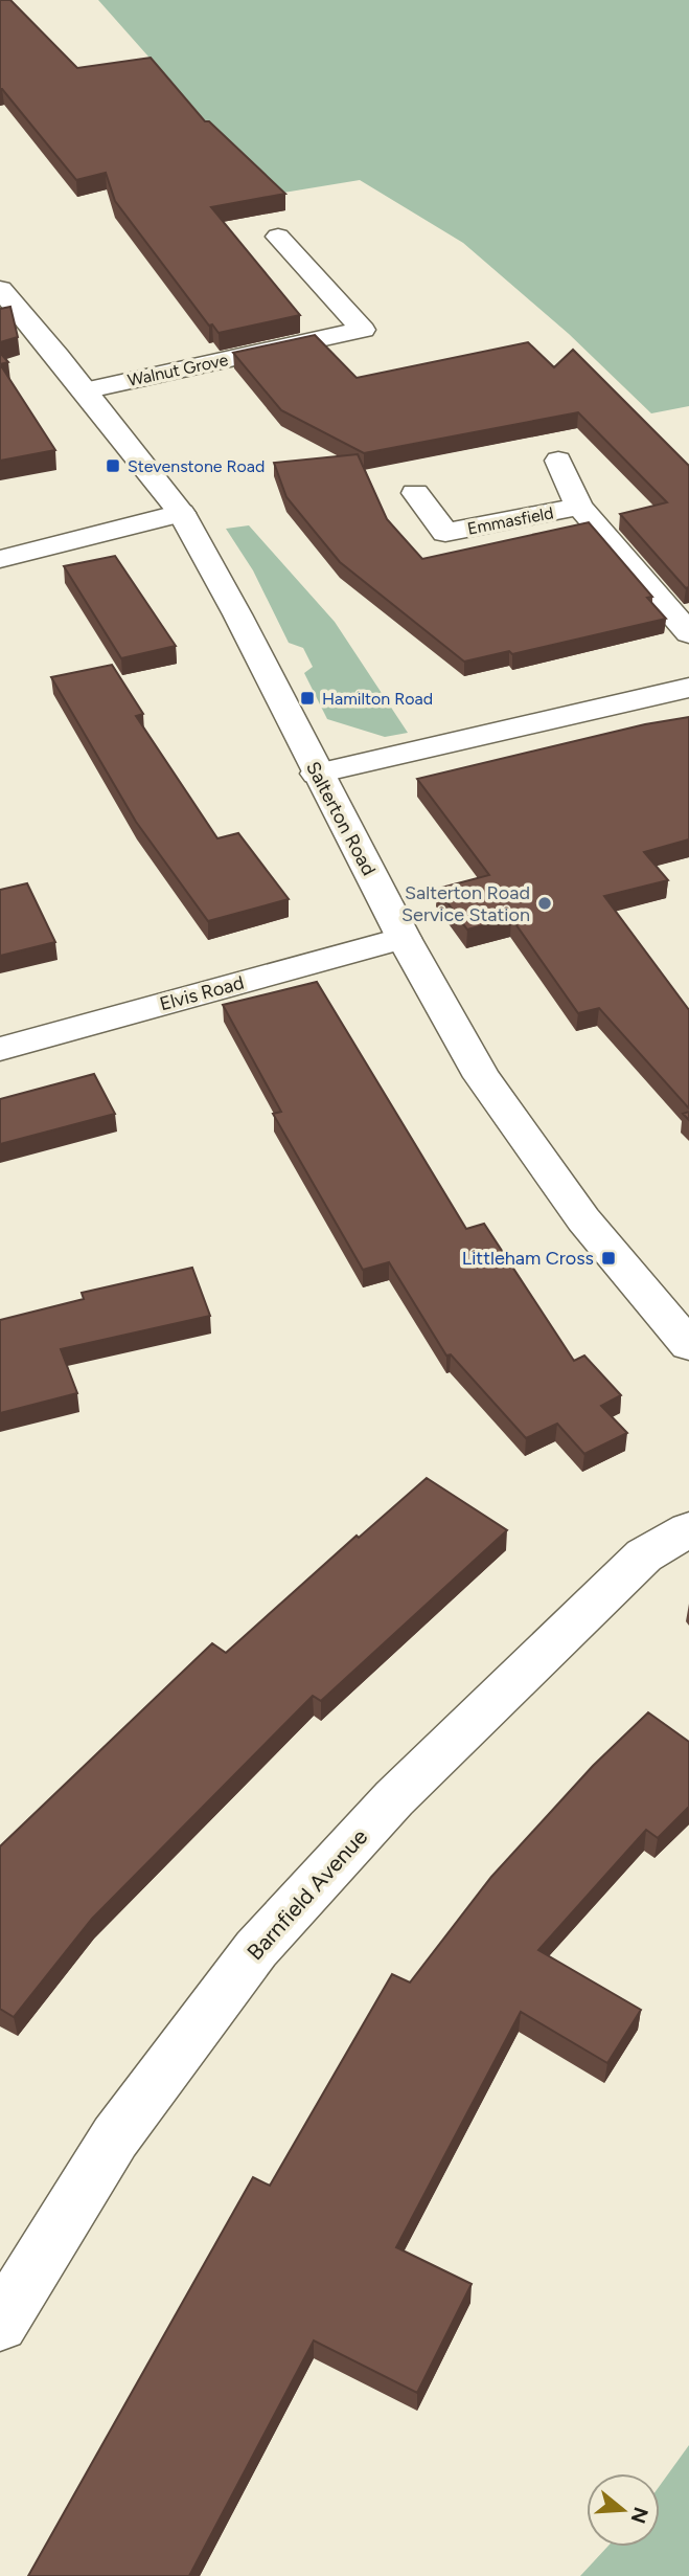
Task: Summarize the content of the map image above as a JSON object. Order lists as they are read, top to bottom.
{
  "streets": {
    "street": [
      "Walnut Grove",
      "Emmasfield",
      "Salterton Road",
      "Elvis Road",
      "Barnfield Avenue"
    ]
  },
  "crossings": [
    ["Walnut Grove", "Salterton Road"],
    ["Salterton Road", "Elvis Road"]
  ],
  "places": {
    "transit": ["Stevenstone Road", "Hamilton Road", "Littleham Cross"],
    "other": ["Salterton Road Service Station"]
  },
  "north": "right"
}
